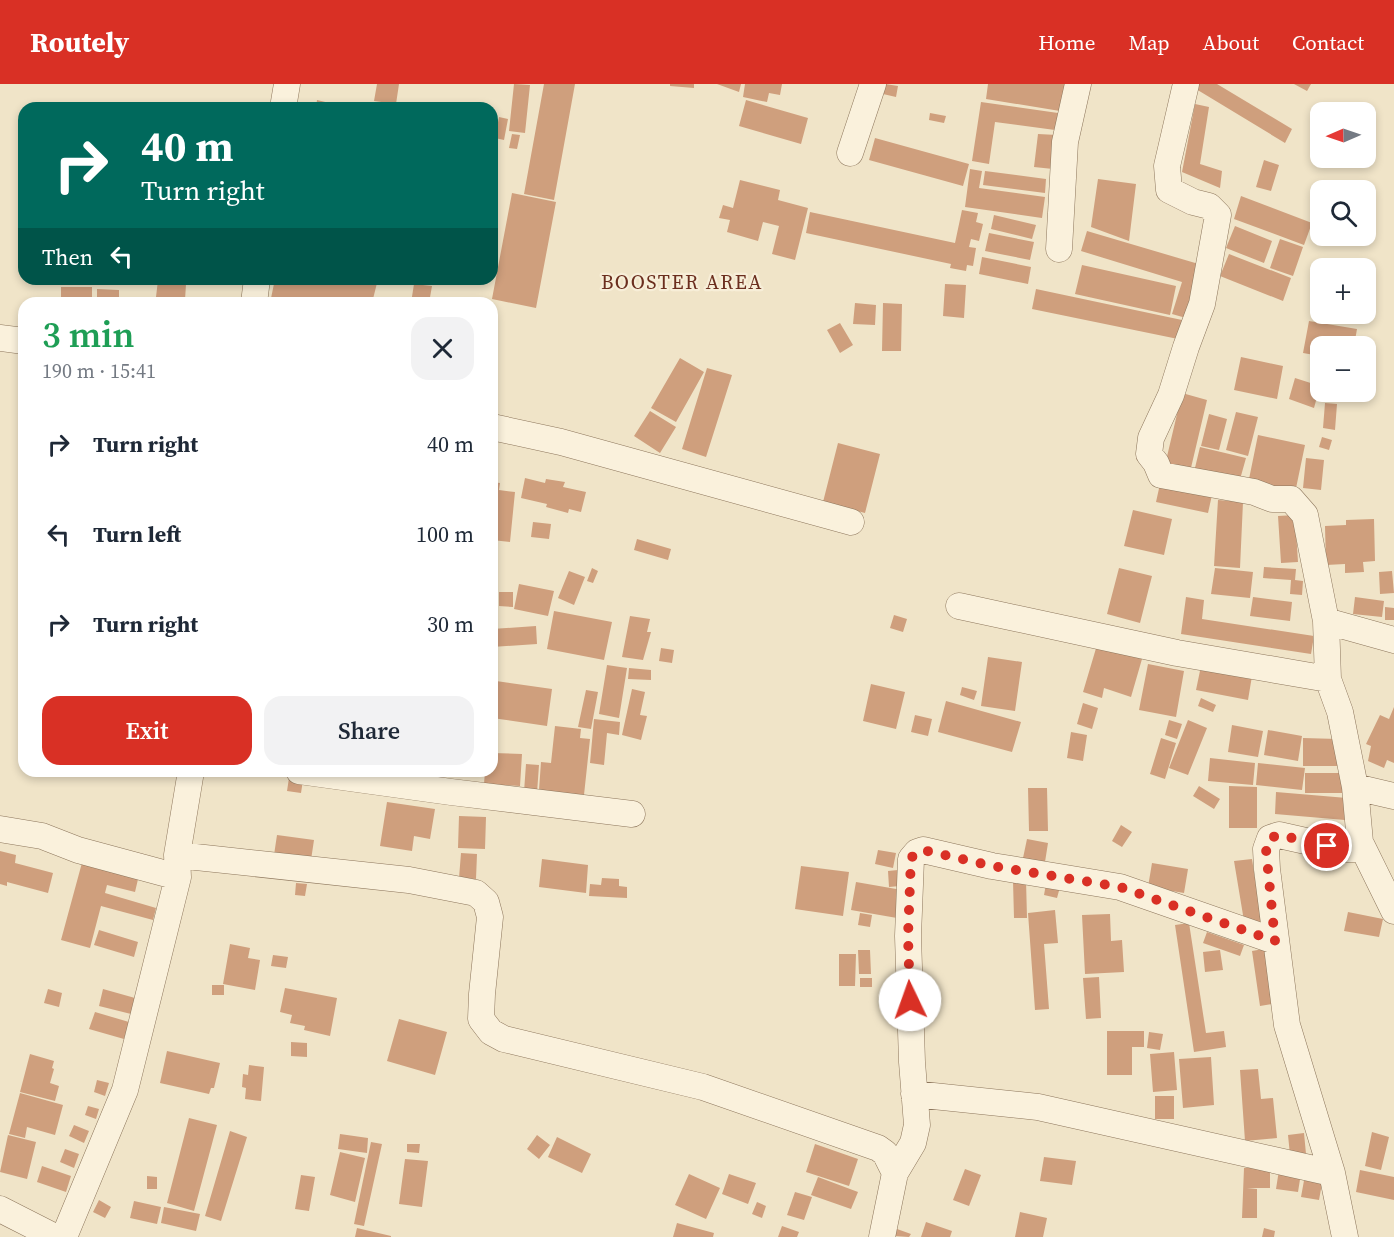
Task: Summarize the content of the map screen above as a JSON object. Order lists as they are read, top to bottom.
{
  "districts": ["BOOSTER AREA"],
  "north": "left",
  "page": {
    "header": "Routely",
    "nav": [
      "Home",
      "Map",
      "About",
      "Contact"
    ],
    "map_buttons": ["+", "−"],
    "turn": ["40 m", "Turn right"],
    "then": "Then",
    "heading": ["3 min", "190 m · 15:41"],
    "list": [
      {
        "name": "Turn right",
        "value": "40 m"
      },
      {
        "name": "Turn left",
        "value": "100 m"
      },
      {
        "name": "Turn right",
        "value": "30 m"
      }
    ],
    "buttons": ["Exit", "Share"]
  }
}
